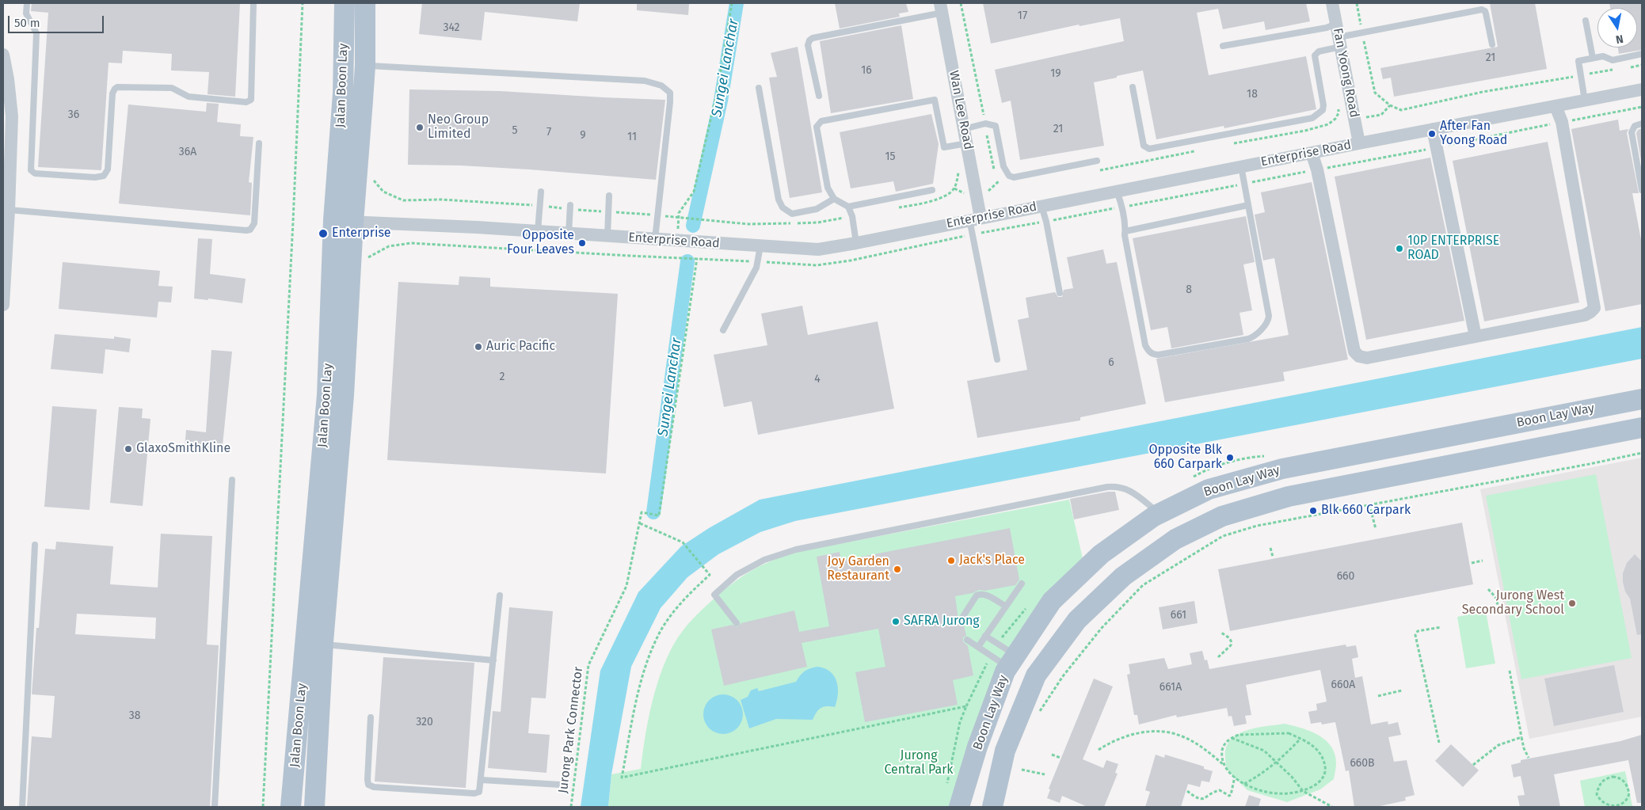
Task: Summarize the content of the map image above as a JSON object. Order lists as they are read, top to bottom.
{
  "streets": {
    "main road": ["Jalan Boon Lay", "Boon Lay Way"],
    "street": ["Fan Yoong Road", "Wan Lee Road", "Enterprise Road"],
    "path": ["Jurong Park Connector"]
  },
  "crossings": [
    ["Fan Yoong Road", "Enterprise Road"],
    ["Jalan Boon Lay", "Enterprise Road"],
    ["Wan Lee Road", "Enterprise Road"]
  ],
  "water": ["Sungei Lanchar"],
  "parks": ["Jurong Central Park"],
  "places": [
    "Neo Group Limited",
    "After Fan Yoong Road",
    "Enterprise",
    "Opposite Four Leaves",
    "10P ENTERPRISE ROAD",
    "Auric Pacific",
    "GlaxoSmithKline",
    "Opposite Blk 660 Carpark",
    "Blk 660 Carpark",
    "Jack's Place",
    "Joy Garden Restaurant",
    "Jurong West Secondary School",
    "SAFRA Jurong"
  ],
  "house_numbers": [
    "17",
    "342",
    "21",
    "16",
    "19",
    "18",
    "36",
    "21",
    "5",
    "7",
    "9",
    "11",
    "36A",
    "15",
    "8",
    "6",
    "2",
    "4",
    "660",
    "661",
    "660A",
    "661A",
    "38",
    "320",
    "660B"
  ],
  "scale_bar": "50 m",
  "north": "bottom"
}
